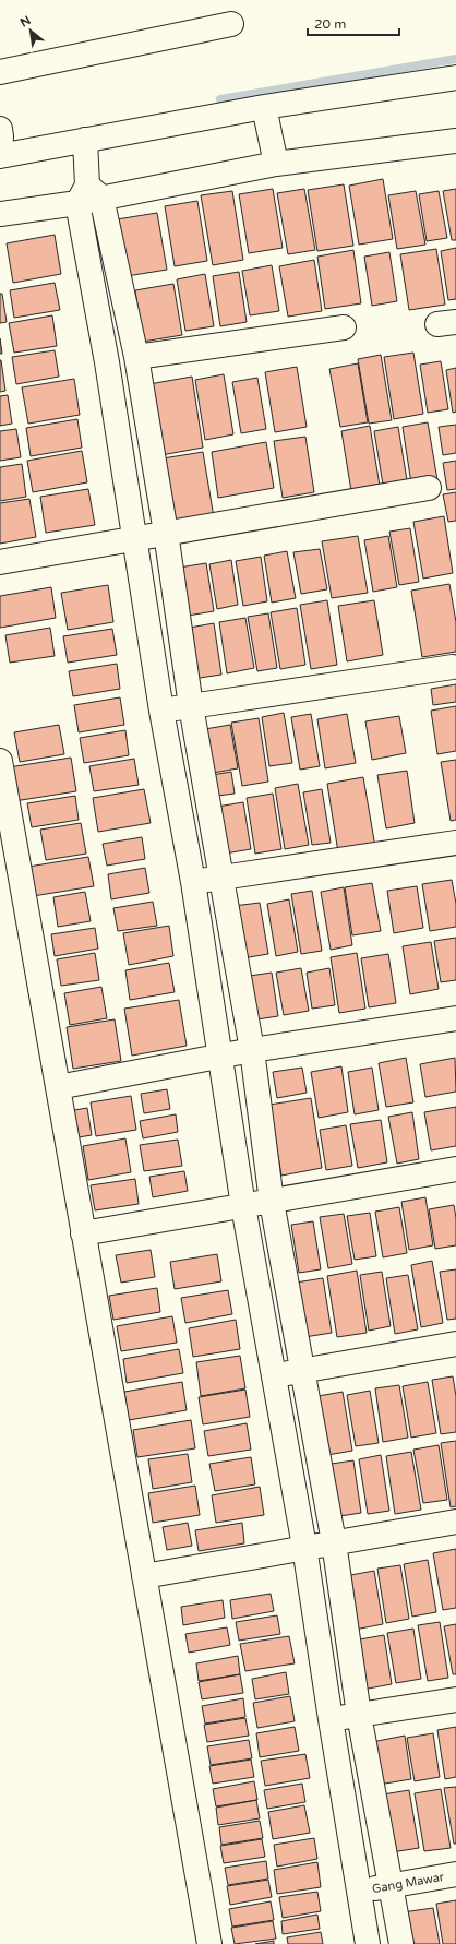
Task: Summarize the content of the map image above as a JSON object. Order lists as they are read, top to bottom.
{
  "streets": {
    "street": ["Gang Mawar"]
  },
  "scale_bar": "20 m",
  "north": "top left"
}
